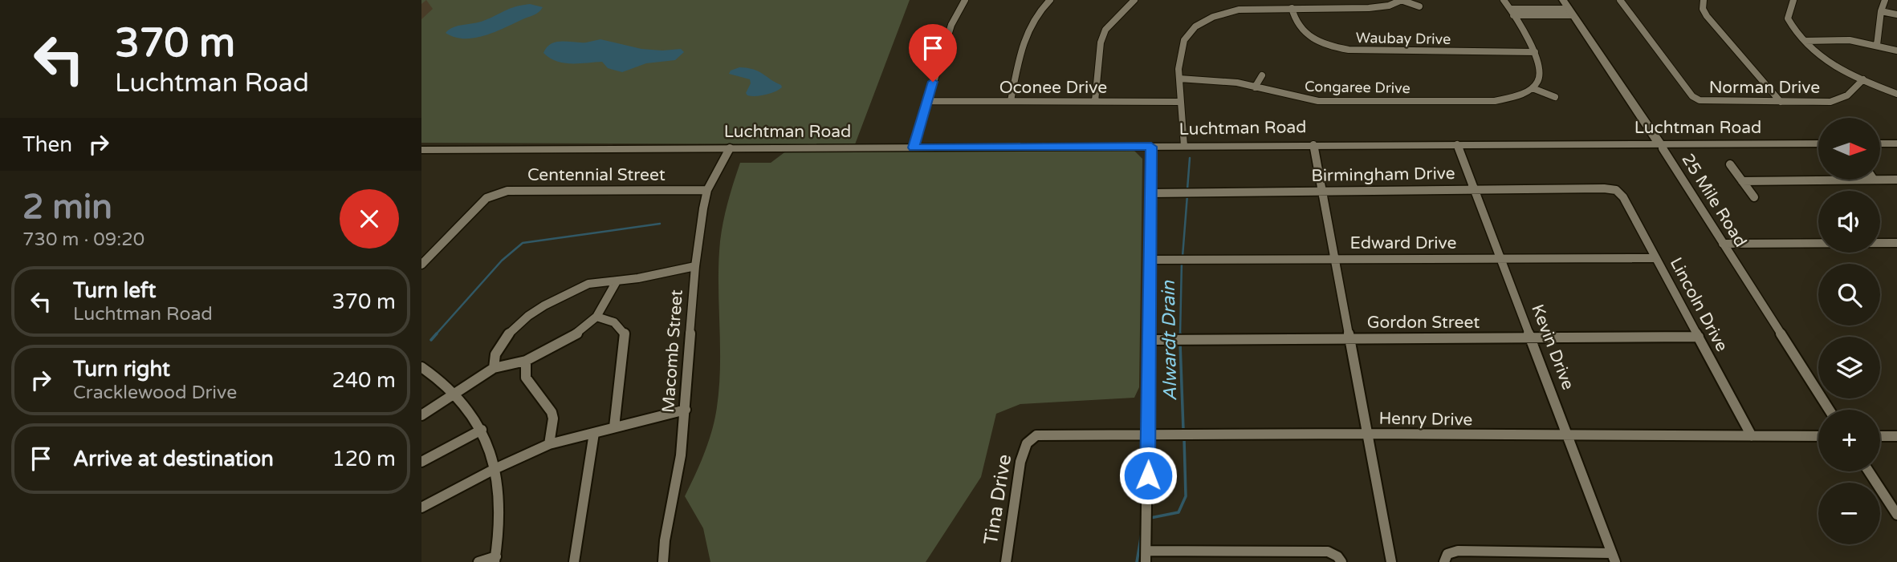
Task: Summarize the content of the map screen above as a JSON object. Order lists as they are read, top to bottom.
{
  "streets": {
    "street": [
      "Waubay Drive",
      "Oconee Drive",
      "Congaree Drive",
      "Norman Drive",
      "Luchtman Road",
      "Centennial Street",
      "Birmingham Drive",
      "25 Mile Road",
      "Edward Drive",
      "Lincoln Drive",
      "Gordon Street",
      "Kevin Drive",
      "Macomb Street",
      "Henry Drive",
      "Tina Drive"
    ]
  },
  "crossings": [
    ["Luchtman Road", "25 Mile Road"],
    ["Luchtman Road", "Kevin Drive"],
    ["Luchtman Road", "Macomb Street"],
    ["Centennial Street", "Macomb Street"],
    ["Birmingham Drive", "Lincoln Drive"],
    ["Birmingham Drive", "Kevin Drive"],
    ["Edward Drive", "Lincoln Drive"],
    ["Edward Drive", "Kevin Drive"],
    ["Lincoln Drive", "Gordon Street"],
    ["Lincoln Drive", "Henry Drive"],
    ["Gordon Street", "Kevin Drive"],
    ["Kevin Drive", "Henry Drive"],
    ["Henry Drive", "Tina Drive"]
  ],
  "water": ["Alwardt Drain"],
  "north": "right",
  "page": {
    "turn": ["370 m", "Luchtman Road"],
    "then": "Then",
    "map_buttons": ["+", "−"],
    "heading": ["2 min", "730 m · 09:20"],
    "list": [
      {
        "name": "Turn left",
        "note": "Luchtman Road",
        "value": "370 m"
      },
      {
        "name": "Turn right",
        "note": "Cracklewood Drive",
        "value": "240 m"
      },
      {
        "name": "Arrive at destination",
        "value": "120 m"
      }
    ]
  }
}
